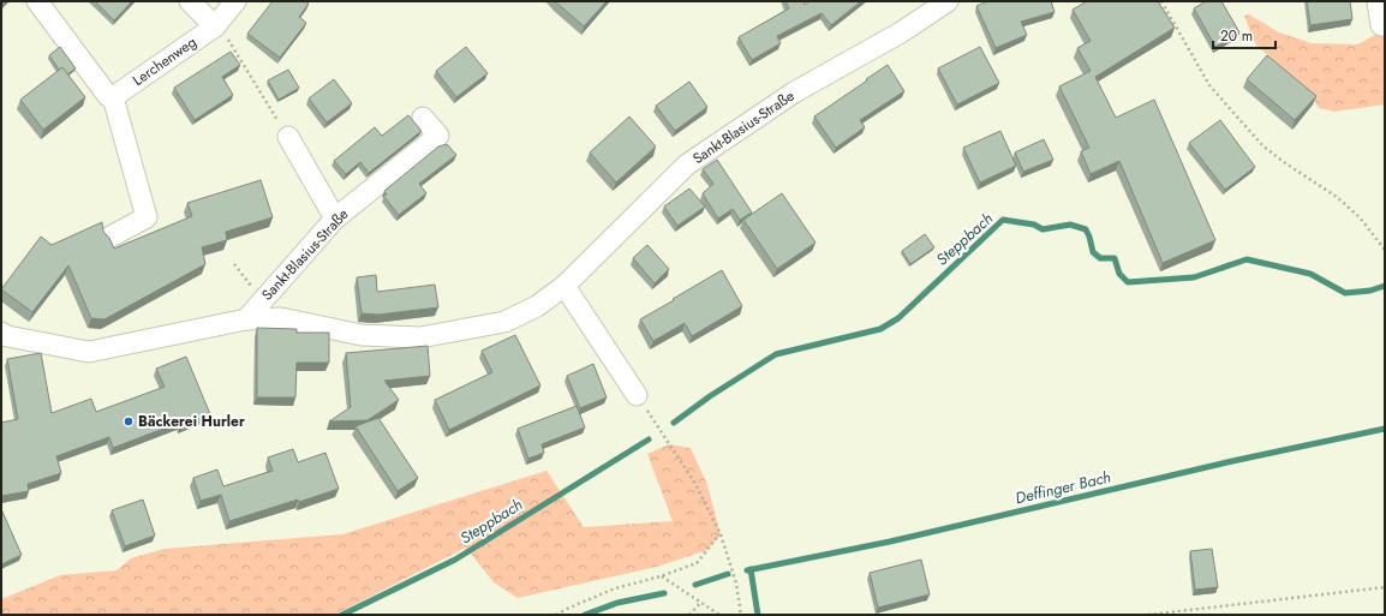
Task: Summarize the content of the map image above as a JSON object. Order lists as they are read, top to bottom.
{
  "streets": {
    "street": ["Lerchenweg", "Sankt-Blasius-Straße"]
  },
  "water": ["Steppbach", "Deffinger Bach"],
  "places": ["Bäckerei Hurler"],
  "scale_bar": "20 m"
}
